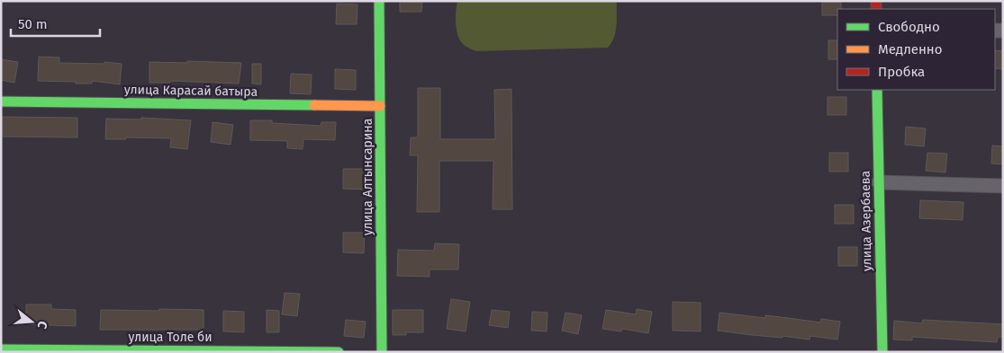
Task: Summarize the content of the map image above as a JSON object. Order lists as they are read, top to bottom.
{
  "streets": {
    "street": [
      "улица Карасай батыра",
      "улица Алтынсарина",
      "улица Азербаева",
      "улица Толе би"
    ]
  },
  "crossings": [
    ["улица Карасай батыра", "улица Алтынсарина"]
  ],
  "legend": ["Свободно", "Медленно", "Пробка"],
  "scale_bar": "50 m",
  "north": "right"
}
